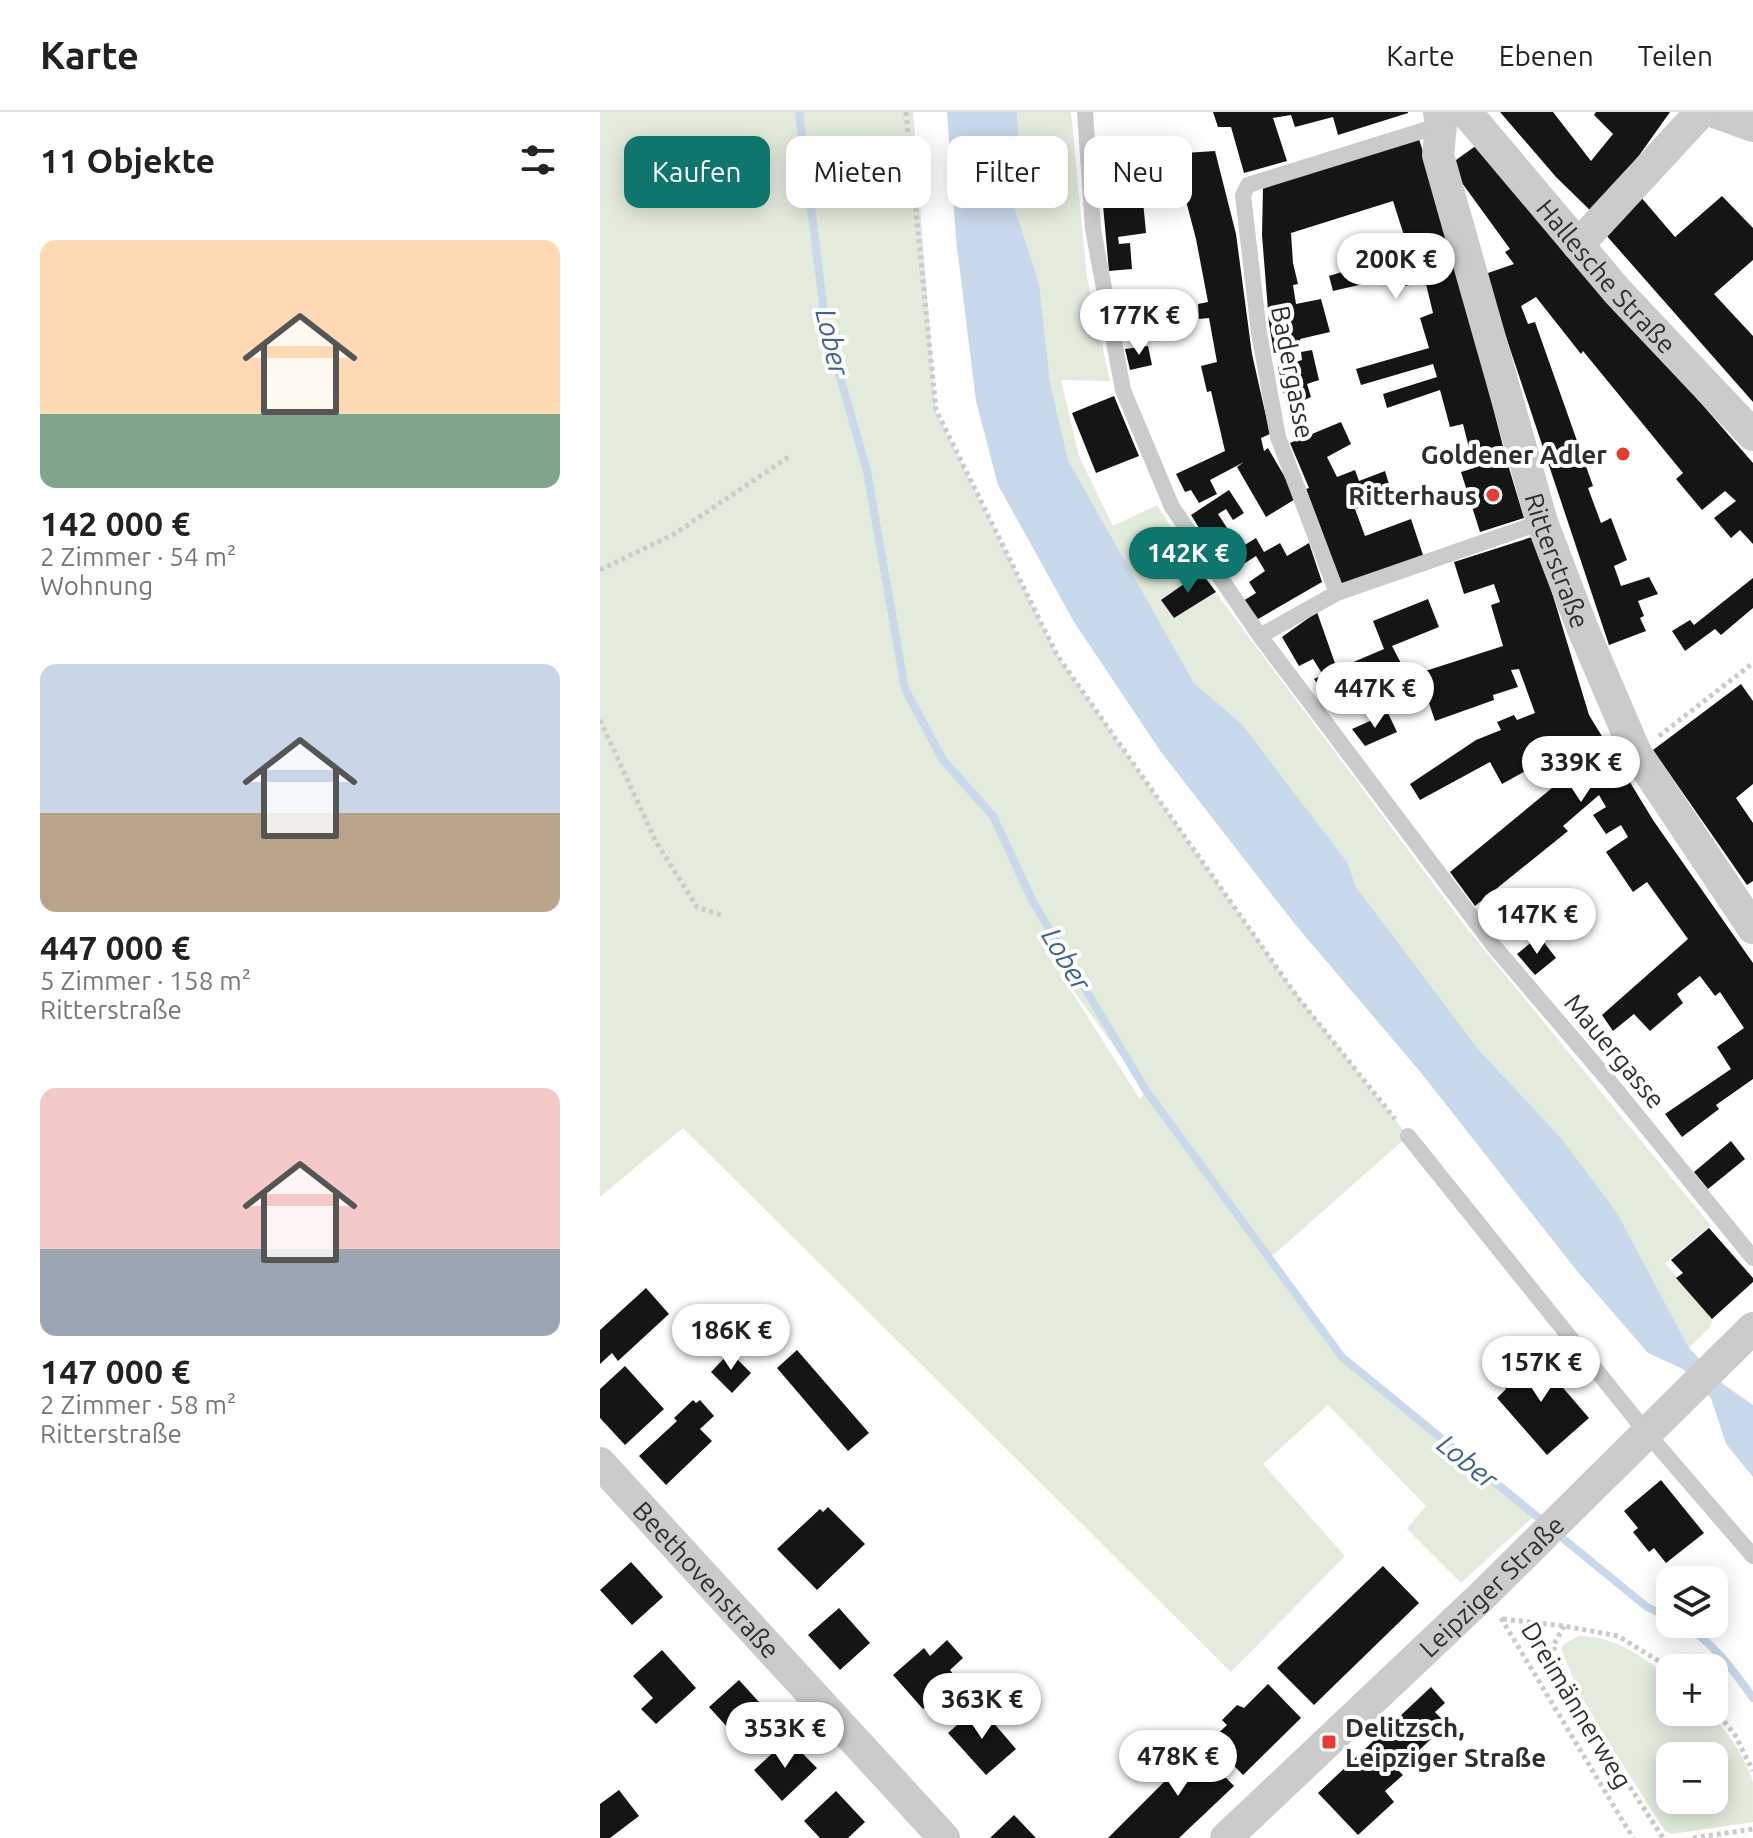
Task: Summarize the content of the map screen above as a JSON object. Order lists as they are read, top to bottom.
{
  "streets": {
    "street": [
      "Hallesche Straße",
      "Ritterstraße",
      "Beethovenstraße",
      "Leipziger Straße"
    ],
    "lane": ["Badergasse", "Mauergasse"],
    "path": ["Dreimännerweg"]
  },
  "crossings": [
    ["Hallesche Straße", "Badergasse"],
    ["Hallesche Straße", "Ritterstraße"],
    ["Badergasse", "Ritterstraße"],
    ["Leipziger Straße", "Dreimännerweg"]
  ],
  "water": ["Lober"],
  "places": {
    "other": ["Goldener Adler", "Ritterhaus"],
    "transit": ["Delitzsch, Leipziger Straße"]
  },
  "page": {
    "header": "Karte",
    "nav": ["Karte", "Ebenen", "Teilen"],
    "heading": "11 Objekte",
    "chip": [
      "Kaufen",
      "Mieten",
      "Filter",
      "Neu"
    ],
    "list": [
      {
        "name": "142 000 €",
        "note": "2 Zimmer · 54 m² · Wohnung"
      },
      {
        "name": "447 000 €",
        "note": "5 Zimmer · 158 m² · Ritterstraße"
      },
      {
        "name": "147 000 €",
        "note": "2 Zimmer · 58 m² · Ritterstraße"
      }
    ],
    "price": [
      "200K €",
      "177K €",
      "142K €",
      "447K €",
      "339K €",
      "147K €",
      "186K €",
      "157K €",
      "363K €",
      "353K €",
      "478K €"
    ],
    "map_buttons": ["+", "−"]
  }
}
